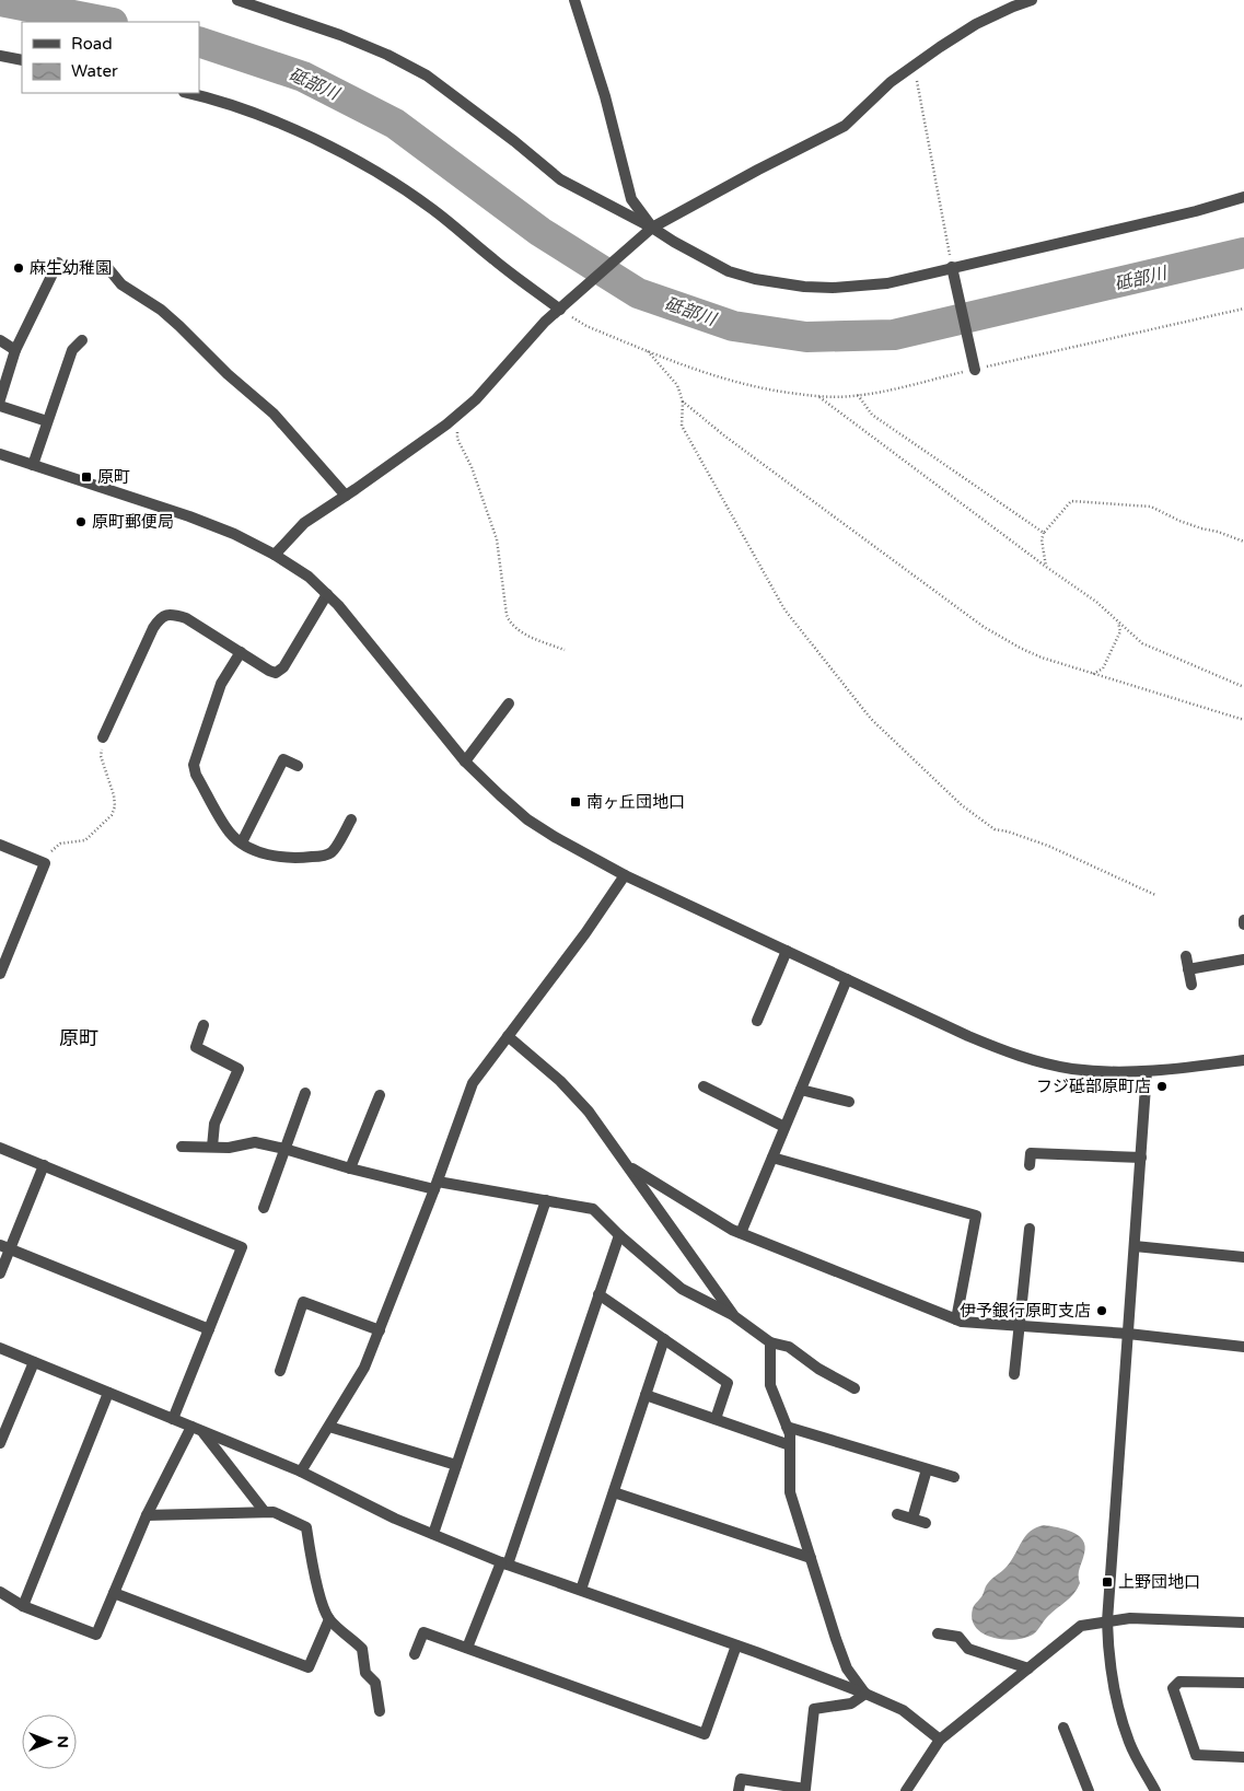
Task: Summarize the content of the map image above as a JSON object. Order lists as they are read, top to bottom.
{
  "districts": ["原町"],
  "water": ["砥部川"],
  "places": {
    "other": [
      "麻生幼稚園",
      "原町郵便局",
      "フジ砥部原町店",
      "伊予銀行原町支店"
    ],
    "transit": ["原町", "南ヶ丘団地口", "上野団地口"]
  },
  "legend": ["Road", "Water"],
  "north": "right"
}
